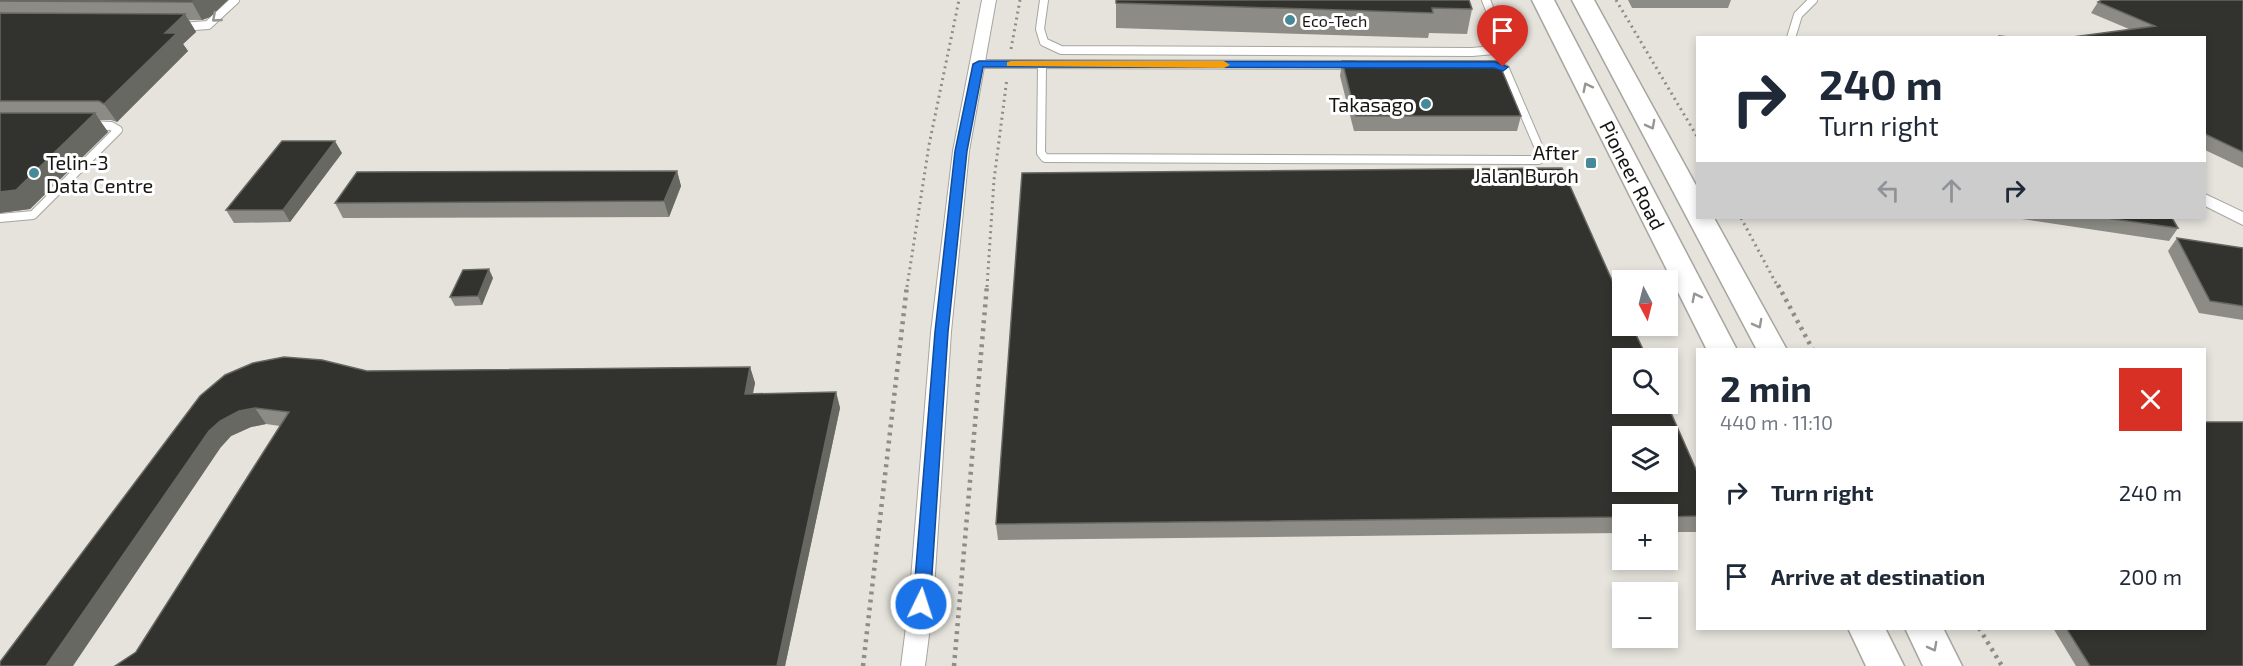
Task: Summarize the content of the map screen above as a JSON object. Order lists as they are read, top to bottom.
{
  "streets": {
    "main road": ["Pioneer Road"]
  },
  "places": {
    "other": ["Eco-Tech", "Takasago", "Telin-3 Data Centre"],
    "transit": ["After Jalan Buroh"]
  },
  "north": "bottom",
  "page": {
    "turn": ["240 m", "Turn right"],
    "map_buttons": ["+", "−"],
    "heading": ["2 min", "440 m · 11:10"],
    "list": [
      {
        "name": "Turn right",
        "value": "240 m"
      },
      {
        "name": "Arrive at destination",
        "value": "200 m"
      }
    ]
  }
}
